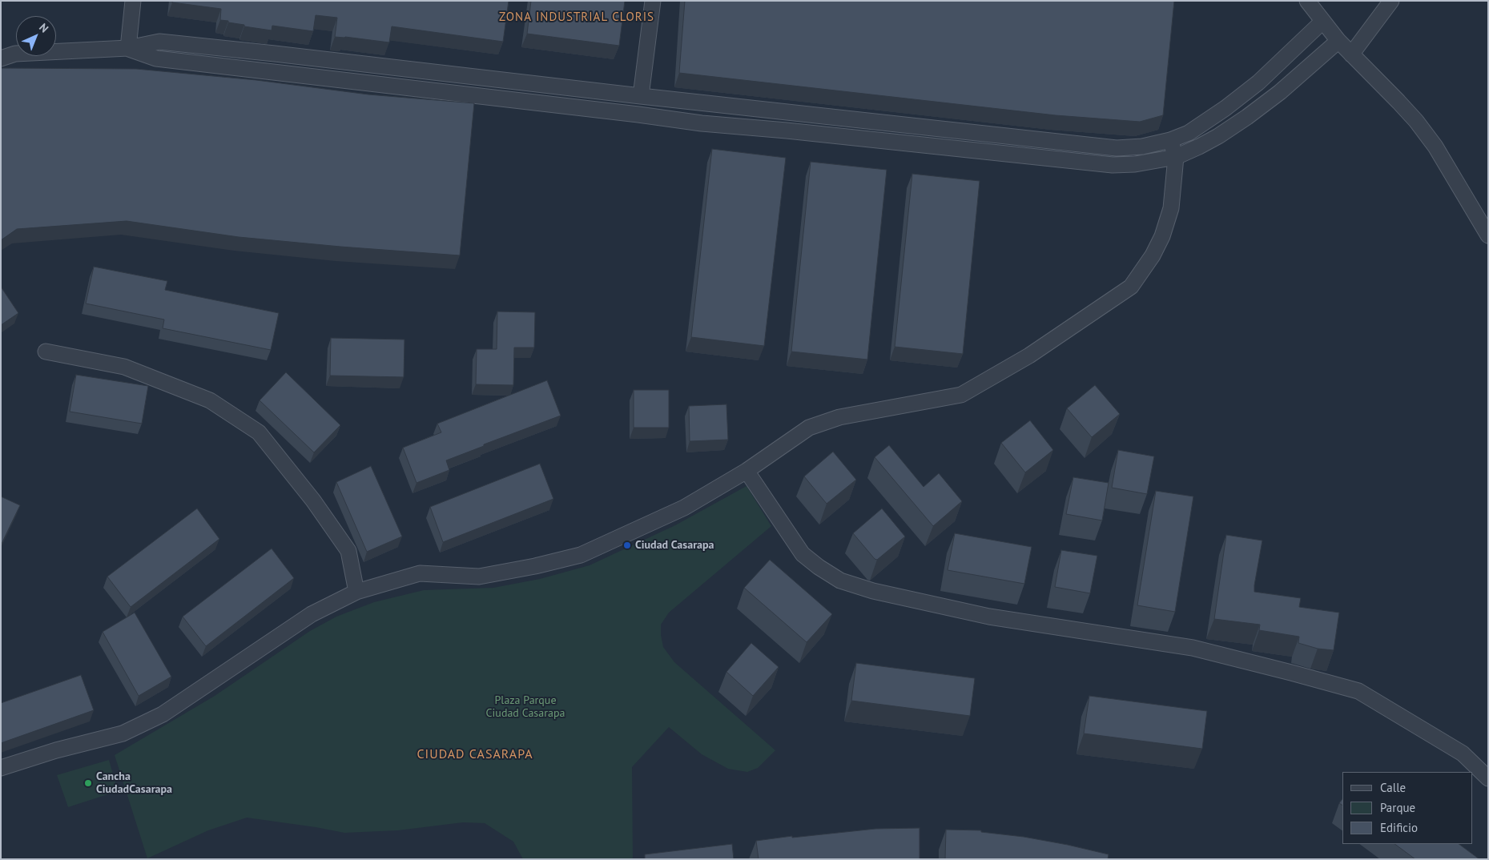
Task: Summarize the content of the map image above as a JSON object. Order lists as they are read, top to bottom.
{
  "districts": ["ZONA INDUSTRIAL CLORIS", "CIUDAD CASARAPA"],
  "parks": ["Plaza Parque Ciudad Casarapa"],
  "places": ["Ciudad Casarapa", "Cancha CiudadCasarapa"],
  "legend": ["Calle", "Parque", "Edificio"],
  "north": "top right"
}
